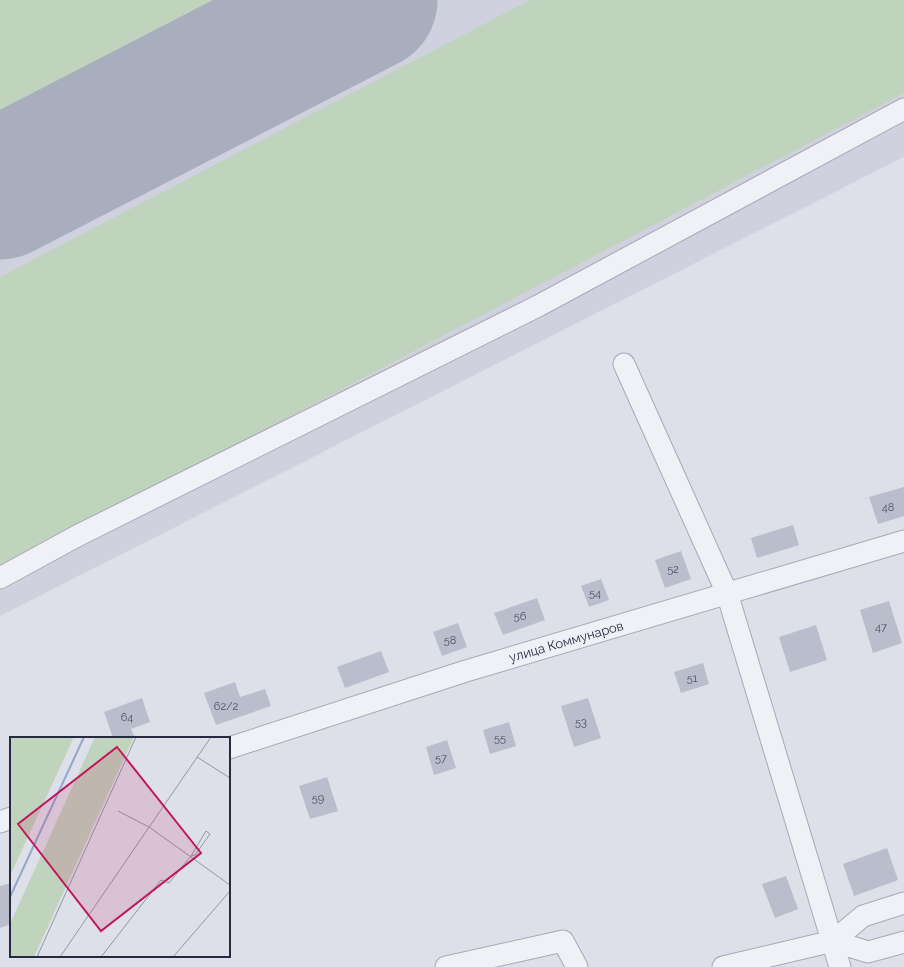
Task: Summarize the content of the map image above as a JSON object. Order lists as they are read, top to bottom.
{
  "streets": {
    "street": ["улица Коммунаров"]
  },
  "house_numbers": [
    "48",
    "52",
    "54",
    "56",
    "47",
    "58",
    "51",
    "62/2",
    "64",
    "53",
    "55",
    "57",
    "59"
  ]
}
